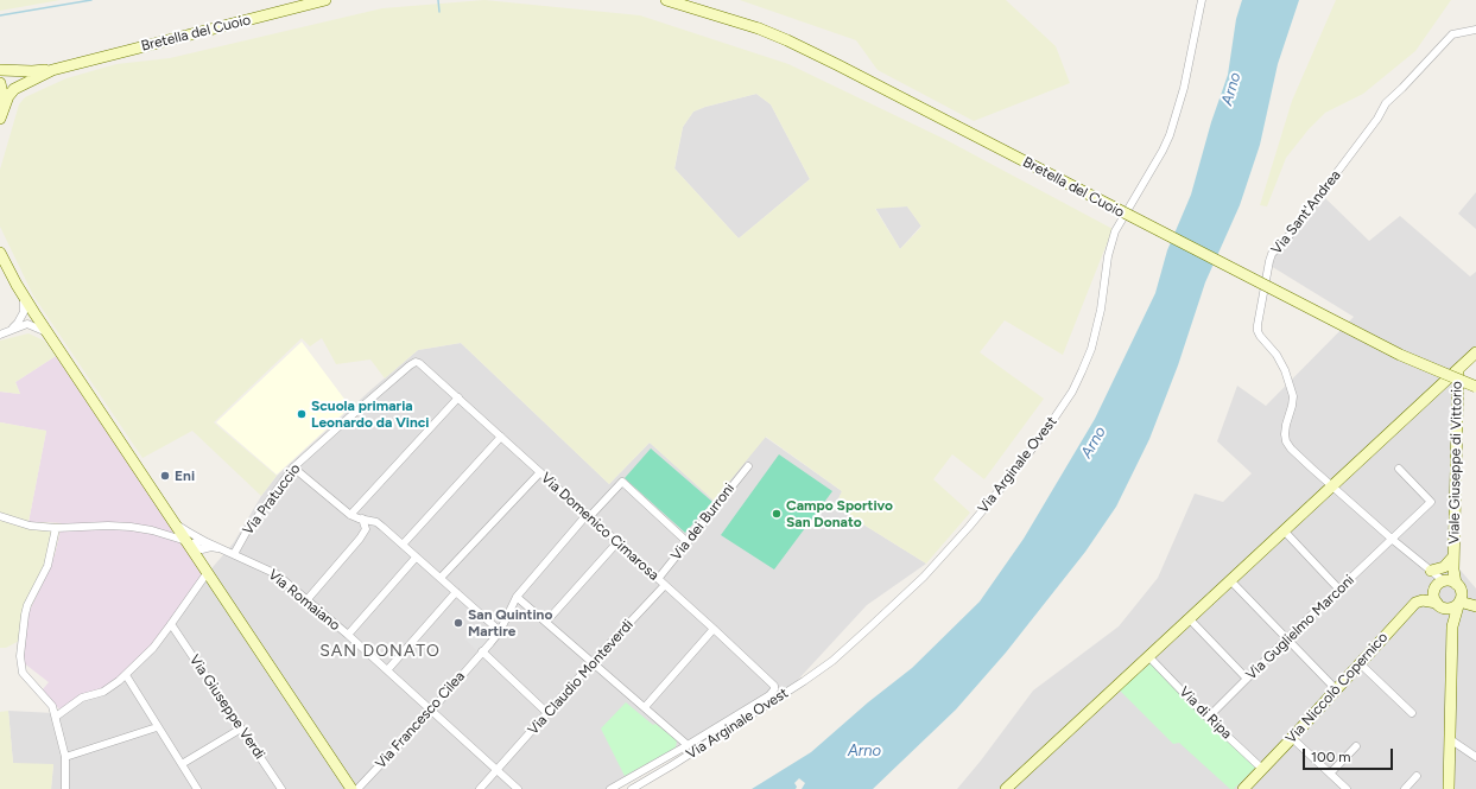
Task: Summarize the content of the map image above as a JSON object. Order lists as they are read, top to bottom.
{
  "streets": {
    "main road": [
      "Bretella del Cuoio",
      "Via Sant'Andrea",
      "Viale Giuseppe di Vittorio",
      "Via Niccolò Copernico"
    ],
    "street": [
      "Via Arginale Ovest",
      "Via Pratuccio",
      "Via dei Burroni",
      "Via Domenico Cimarosa",
      "Via Romaiano",
      "Via Guglielmo Marconi",
      "Via Claudio Monteverdi",
      "Via Giuseppe Verdi",
      "Via di Ripa",
      "Via Francesco Cilea"
    ]
  },
  "crossings": [
    ["Via Sant'Andrea", "Viale Giuseppe di Vittorio"],
    ["Via Sant'Andrea", "Via Guglielmo Marconi"],
    ["Via Pratuccio", "Via Domenico Cimarosa"],
    ["Via Pratuccio", "Via Romaiano"],
    ["Via dei Burroni", "Via Domenico Cimarosa"],
    ["Via dei Burroni", "Via Francesco Cilea"],
    ["Via Domenico Cimarosa", "Via Claudio Monteverdi"],
    ["Via Domenico Cimarosa", "Via Francesco Cilea"],
    ["Via Romaiano", "Via Claudio Monteverdi"],
    ["Via Romaiano", "Via Francesco Cilea"],
    ["Via Guglielmo Marconi", "Via di Ripa"],
    ["Via Niccolò Copernico", "Via di Ripa"]
  ],
  "districts": ["SAN DONATO"],
  "water": ["Arno"],
  "places": [
    "Scuola primaria Leonardo da Vinci",
    "Eni",
    "Campo Sportivo San Donato",
    "San Quintino Martire"
  ],
  "scale_bar": "100 m"
}
